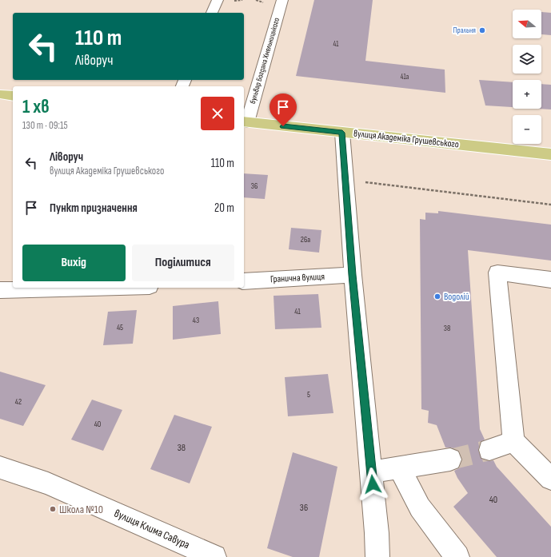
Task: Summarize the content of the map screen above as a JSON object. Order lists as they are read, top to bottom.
{
  "streets": {
    "main road": ["вулиця Академіка Грушевського"],
    "street": ["бульвар Богдана Хмельницького", "Гранична вулиця", "вулиця Клима Савура"]
  },
  "crossings": [
    ["бульвар Богдана Хмельницького", "вулиця Академіка Грушевського"]
  ],
  "places": ["Пральня", "Водолій", "Школа №10"],
  "house_numbers": [
    "41",
    "41а",
    "36",
    "26а",
    "41",
    "43",
    "45",
    "38",
    "5",
    "42",
    "40",
    "38",
    "40",
    "36"
  ],
  "north": "left",
  "page": {
    "map_buttons": ["+", "−"],
    "turn": ["110 m", "Ліворуч"],
    "heading": ["1 хв", "130 m · 09:15"],
    "list": [
      {
        "name": "Ліворуч",
        "note": "вулиця Академіка Грушевського",
        "value": "110 m"
      },
      {
        "name": "Пункт призначення",
        "value": "20 m"
      }
    ],
    "buttons": ["Вихід", "Поділитися"]
  }
}
